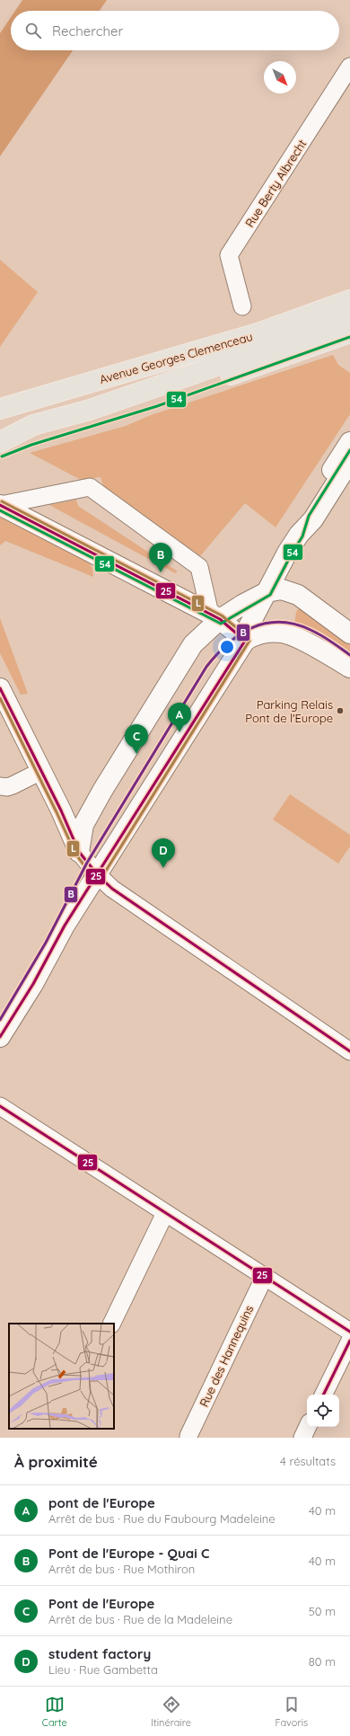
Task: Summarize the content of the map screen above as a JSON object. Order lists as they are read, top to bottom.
{
  "streets": {
    "main road": ["Avenue Georges Clemenceau"],
    "street": ["Rue Berty Albrecht", "Rue des Hannequins"]
  },
  "places": ["Parking Relais Pont de l'Europe"],
  "lines": [
    "transit line 54",
    "transit line L",
    "transit line 25",
    "transit line B"
  ],
  "north": "bottom right",
  "page": {
    "search": "Rechercher",
    "pins": [
      "B",
      "A",
      "C",
      "D"
    ],
    "heading": ["À proximité", "4 résultats"],
    "list": [
      {
        "mark": "A",
        "name": "pont de l'Europe",
        "note": "Arrêt de bus · Rue du Faubourg Madeleine",
        "value": "40 m"
      },
      {
        "mark": "B",
        "name": "Pont de l'Europe - Quai C",
        "note": "Arrêt de bus · Rue Mothiron",
        "value": "40 m"
      },
      {
        "mark": "C",
        "name": "Pont de l'Europe",
        "note": "Arrêt de bus · Rue de la Madeleine",
        "value": "50 m"
      },
      {
        "mark": "D",
        "name": "student factory",
        "note": "Lieu · Rue Gambetta",
        "value": "80 m"
      }
    ],
    "nav": ["Carte", "Itinéraire", "Favoris"]
  }
}
